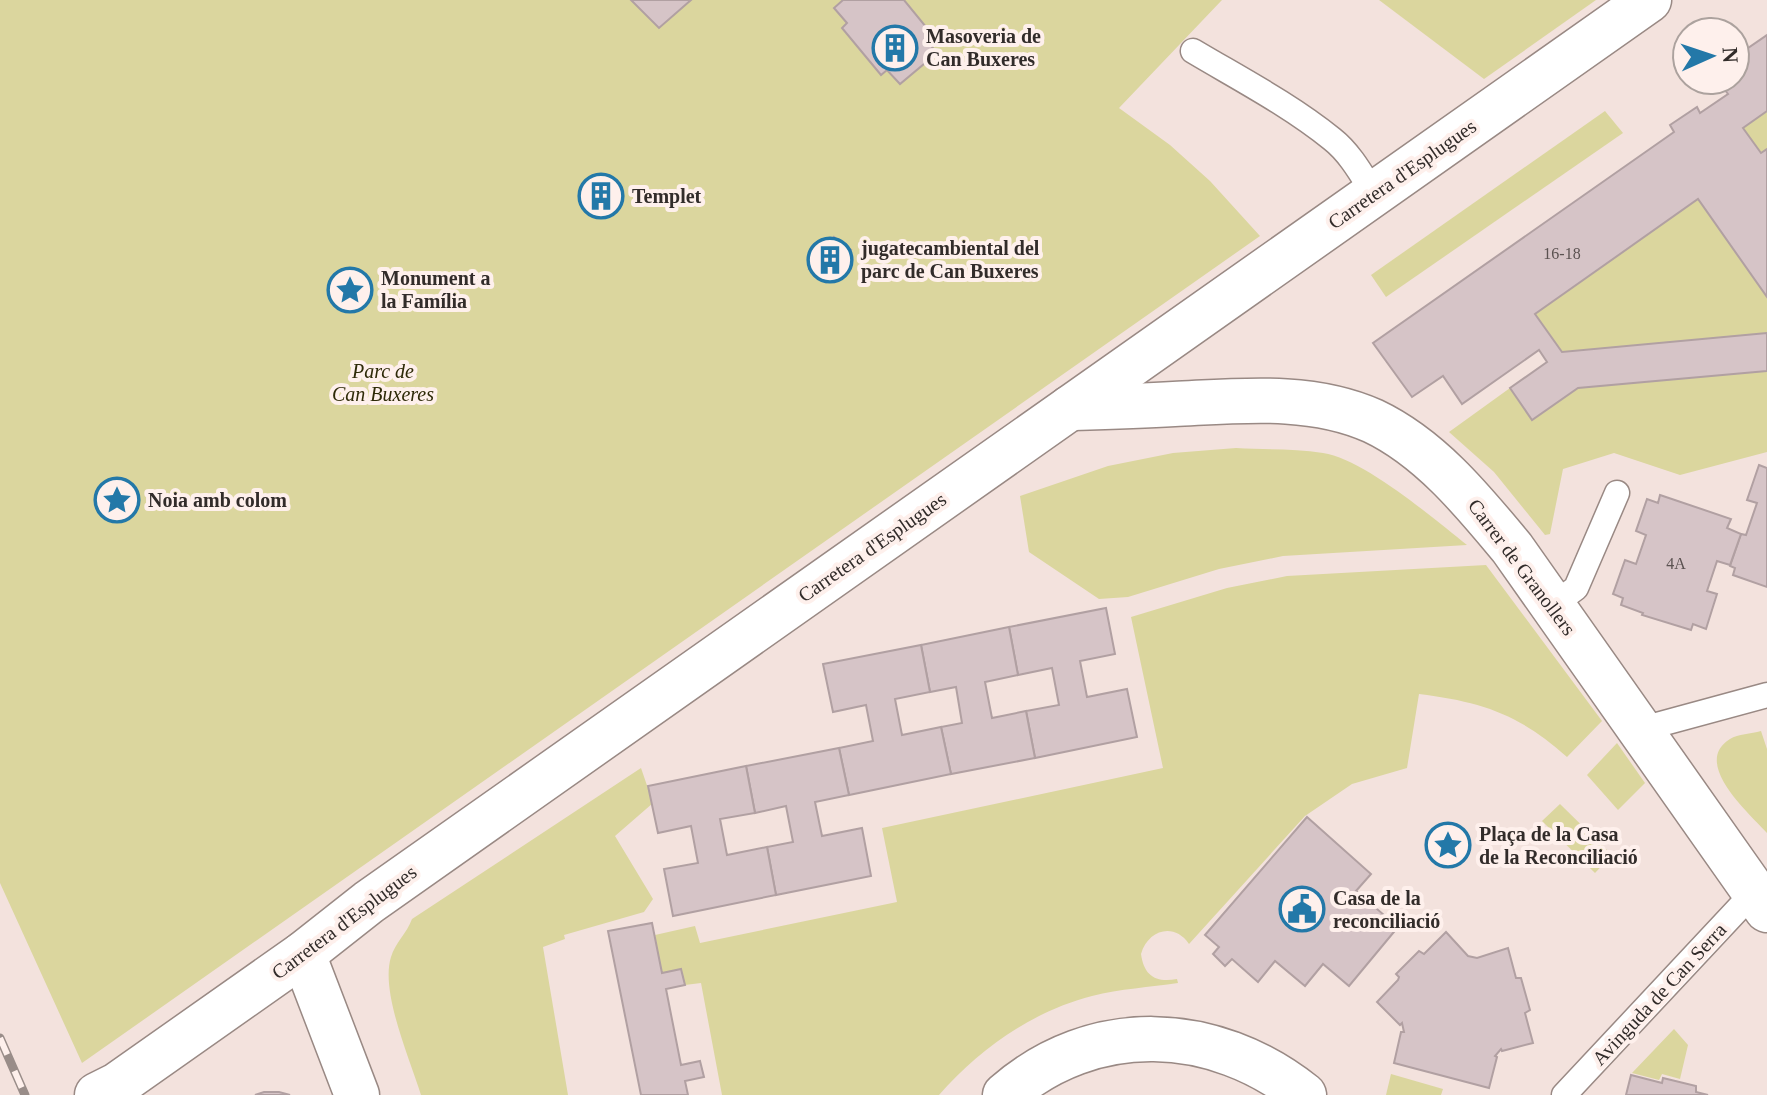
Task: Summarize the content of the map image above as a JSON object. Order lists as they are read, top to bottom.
{
  "streets": {
    "street": ["Carretera d'Esplugues", "Carrer de Granollers"],
    "lane": ["Avinguda de Can Serra"]
  },
  "crossings": [
    ["Carretera d'Esplugues", "Carrer de Granollers"],
    ["Carrer de Granollers", "Avinguda de Can Serra"]
  ],
  "parks": ["Parc de Can Buxeres"],
  "places": {
    "building": ["Masoveria de Can Buxeres", "Templet", "jugatecambiental del parc de Can Buxeres"],
    "place": ["Monument a la Família", "Noia amb colom", "Plaça de la Casa de la Reconciliació"],
    "public building": ["Casa de la reconciliació"]
  },
  "house_numbers": ["16-18", "4A"],
  "north": "right"
}
